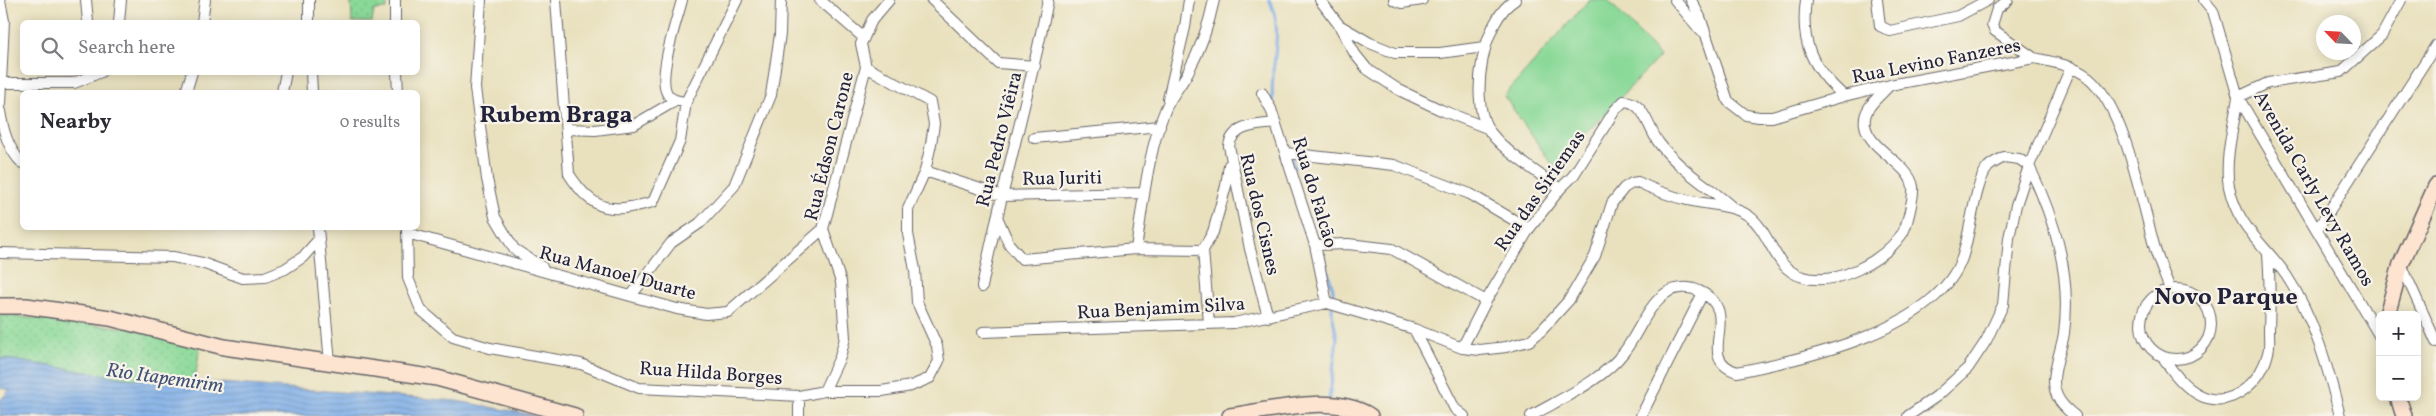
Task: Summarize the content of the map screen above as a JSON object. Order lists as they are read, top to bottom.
{
  "streets": {
    "street": [
      "Rua Levino Fanzeres",
      "Rua Pedro Viêira",
      "Rua Édson Carone",
      "Rua Juriti",
      "Avenida Carly Levy Ramos",
      "Rua das Siriemas",
      "Rua do Falcão",
      "Rua dos Cisnes",
      "Rua Manoel Duarte",
      "Rua Benjamim Silva",
      "Rua Hilda Borges"
    ]
  },
  "crossings": [
    ["Rua Pedro Viêira", "Rua Juriti"],
    ["Rua Édson Carone", "Rua Manoel Duarte"],
    ["Rua Édson Carone", "Rua Hilda Borges"],
    ["Rua Juriti", "Rua Hilda Borges"],
    ["Rua das Siriemas", "Rua Benjamim Silva"],
    ["Rua do Falcão", "Rua dos Cisnes"],
    ["Rua do Falcão", "Rua Benjamim Silva"],
    ["Rua dos Cisnes", "Rua Benjamim Silva"],
    ["Rua Manoel Duarte", "Rua Hilda Borges"]
  ],
  "districts": ["Rubem Braga", "Novo Parque"],
  "water": ["Rio Itapemirim"],
  "north": "top left",
  "page": {
    "search": "Search here",
    "heading": ["Nearby", "0 results"],
    "map_buttons": ["+", "−"]
  }
}
